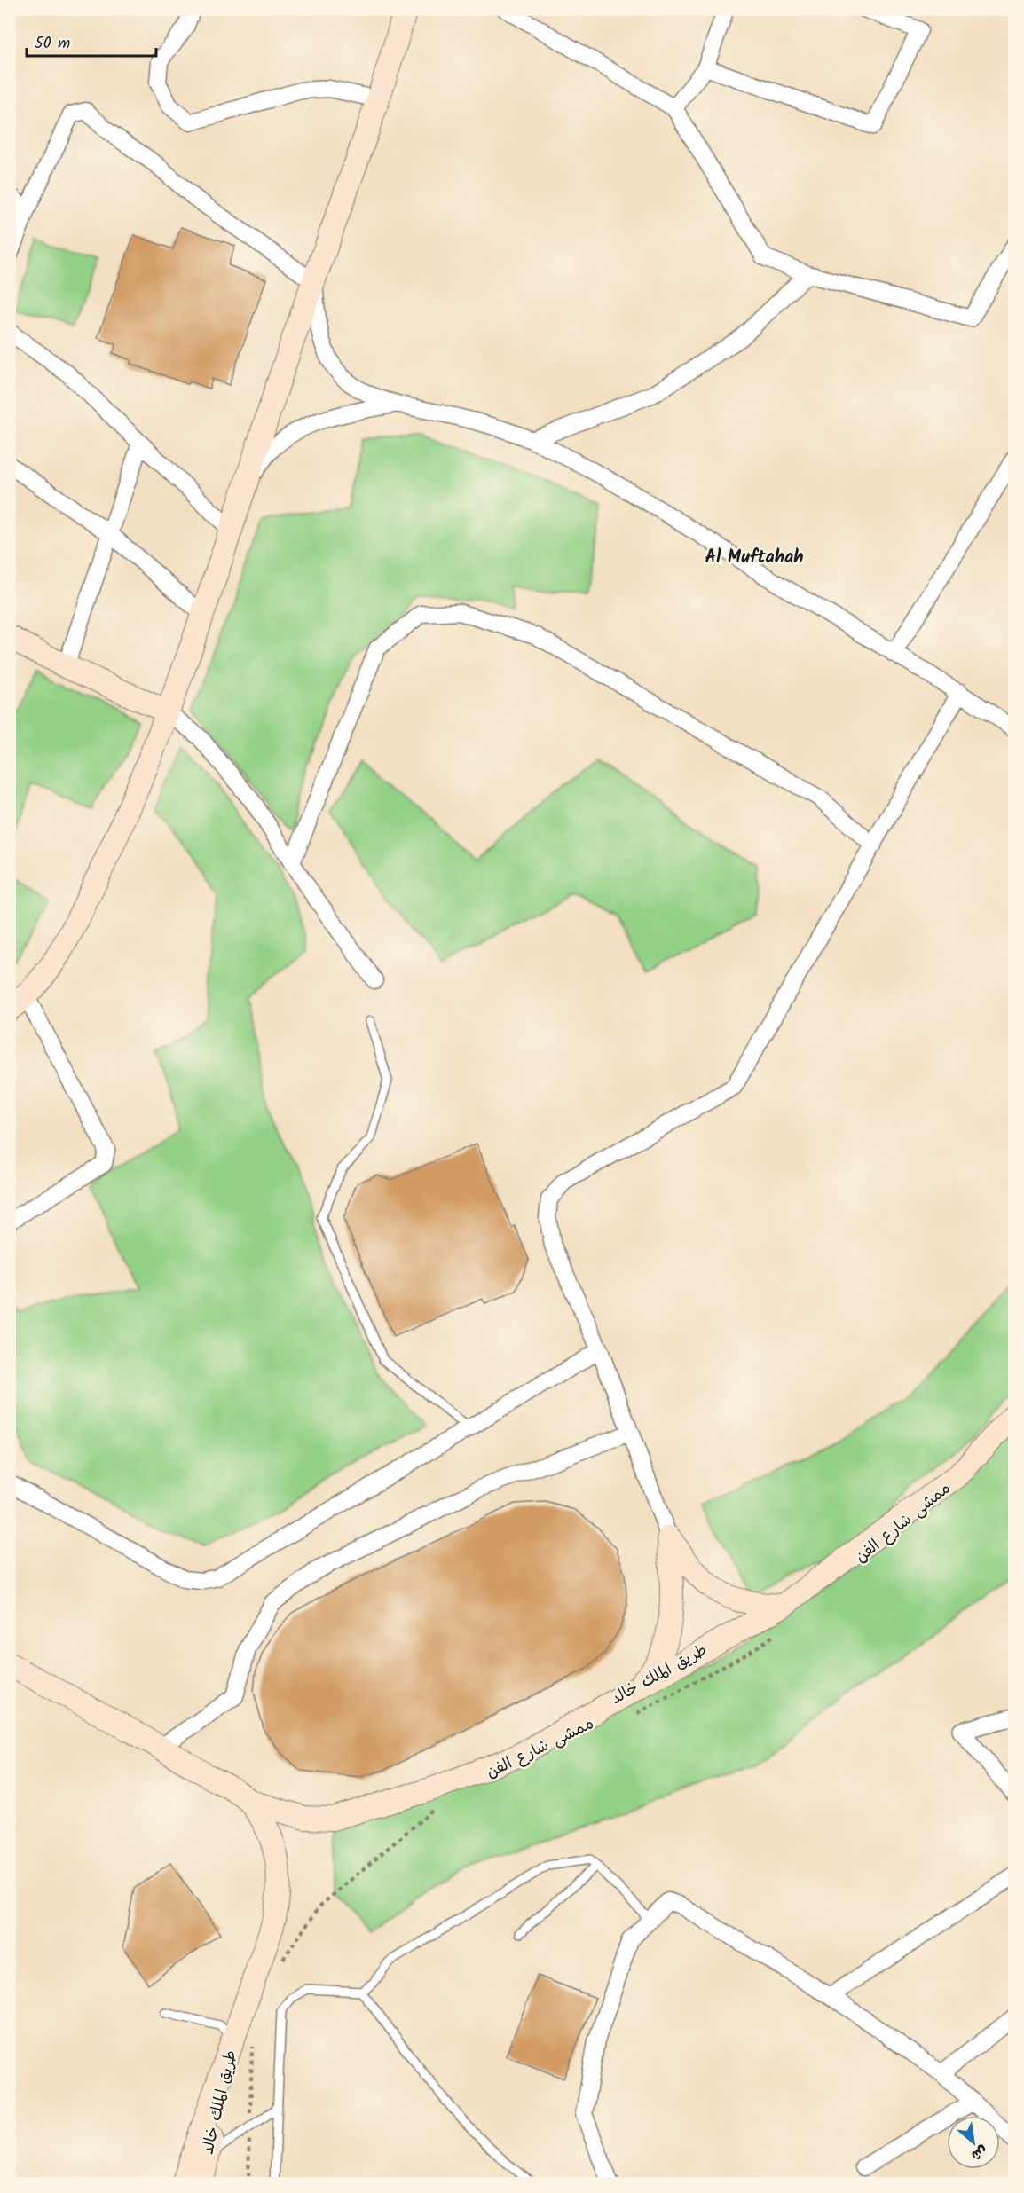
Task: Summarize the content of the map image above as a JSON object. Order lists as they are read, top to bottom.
{
  "streets": {
    "street": ["طريق الملك خالد"]
  },
  "districts": ["Al Muftahah"],
  "scale_bar": "50 m",
  "north": "bottom right"
}
